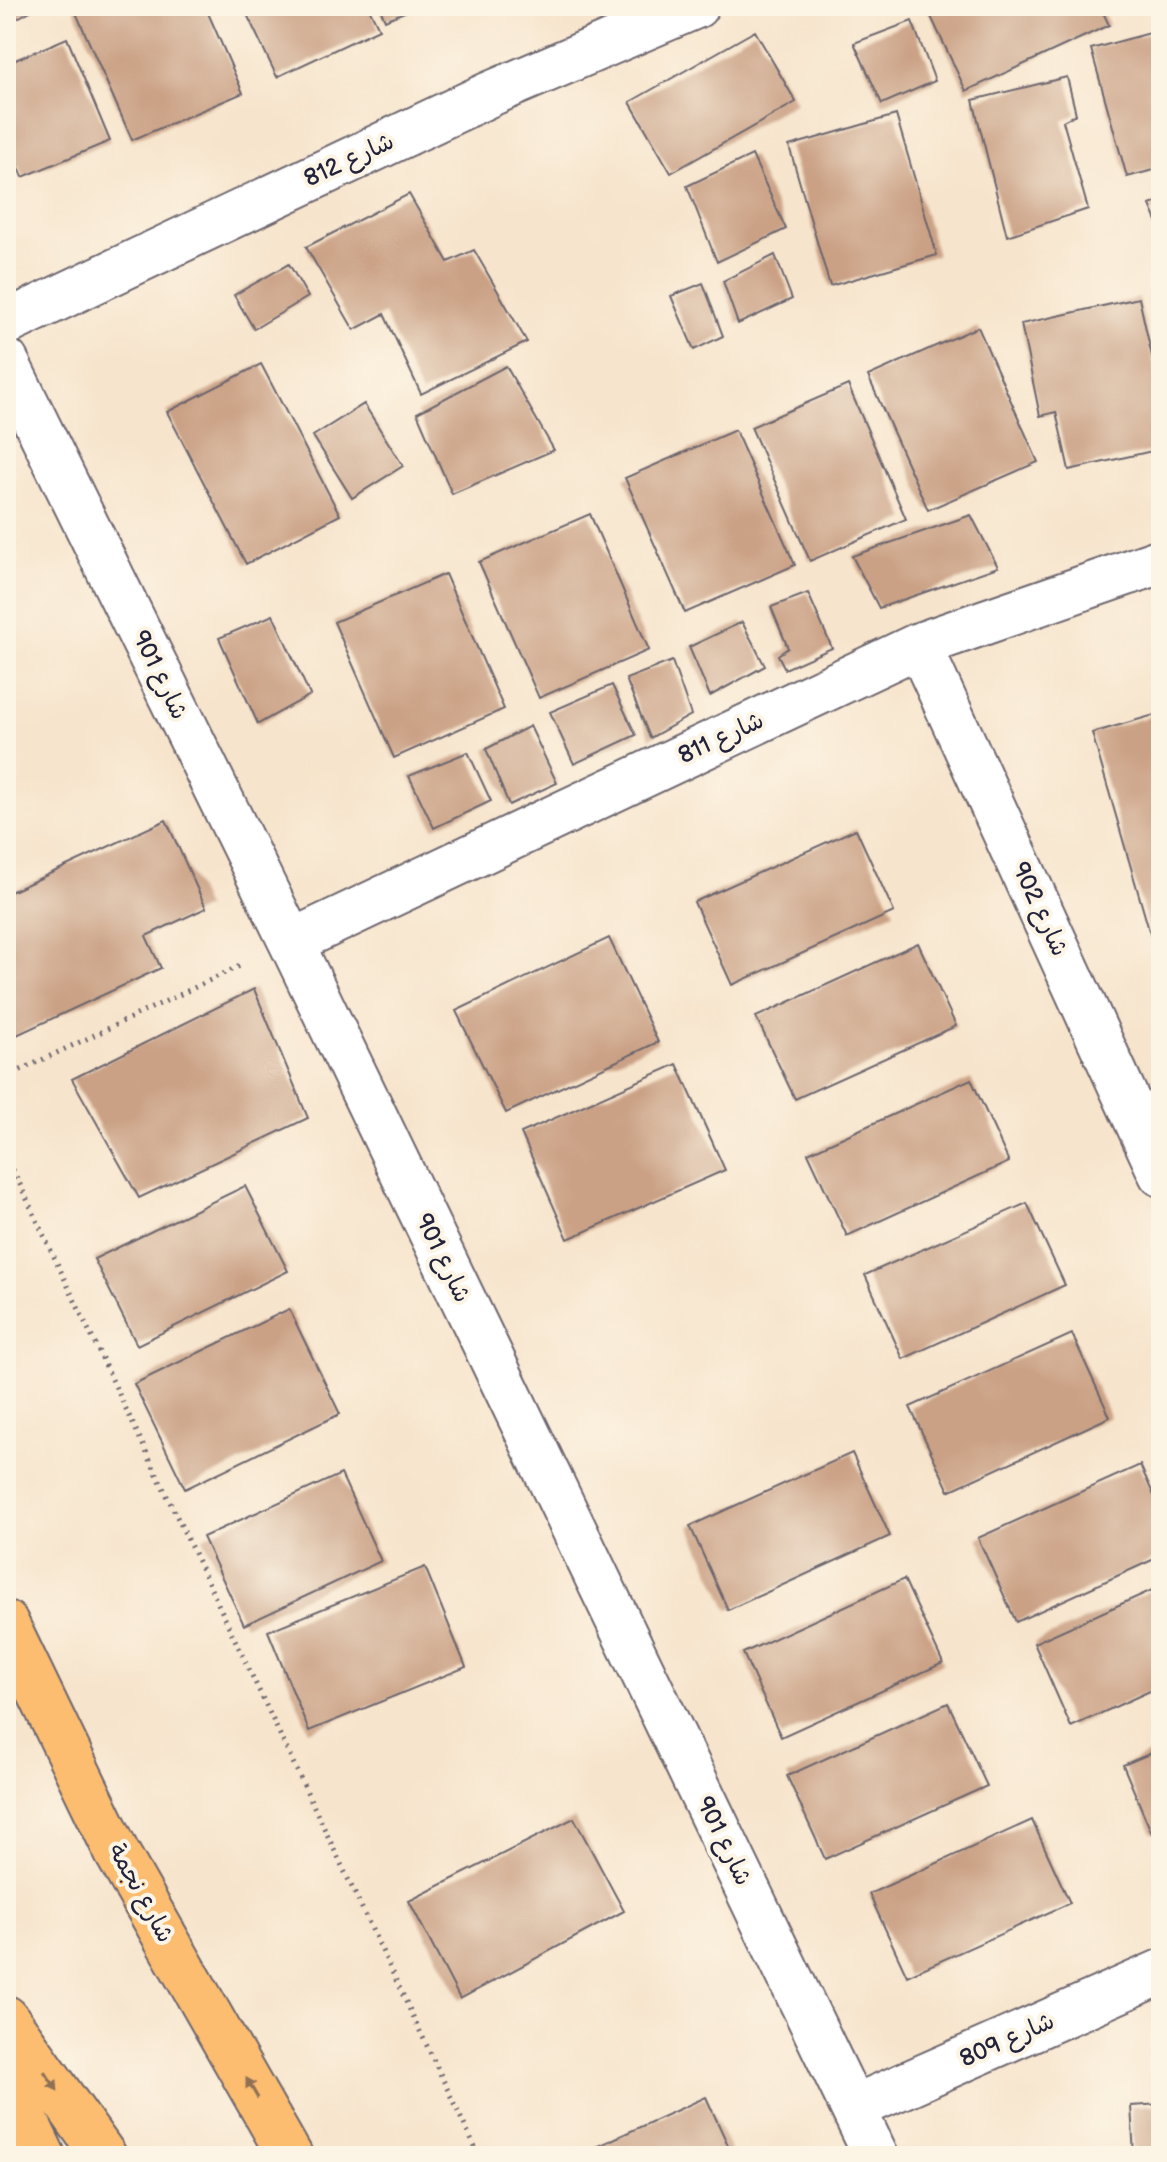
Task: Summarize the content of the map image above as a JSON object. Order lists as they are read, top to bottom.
{
  "streets": {
    "main road": ["شارع نجمة"],
    "street": [
      "شارع 812",
      "شارع 901",
      "شارع 811",
      "شارع 902",
      "شارع 809"
    ]
  },
  "crossings": [
    ["شارع 901", "شارع 811"],
    ["شارع 901", "شارع 809"],
    ["شارع 811", "شارع 902"]
  ]
}
